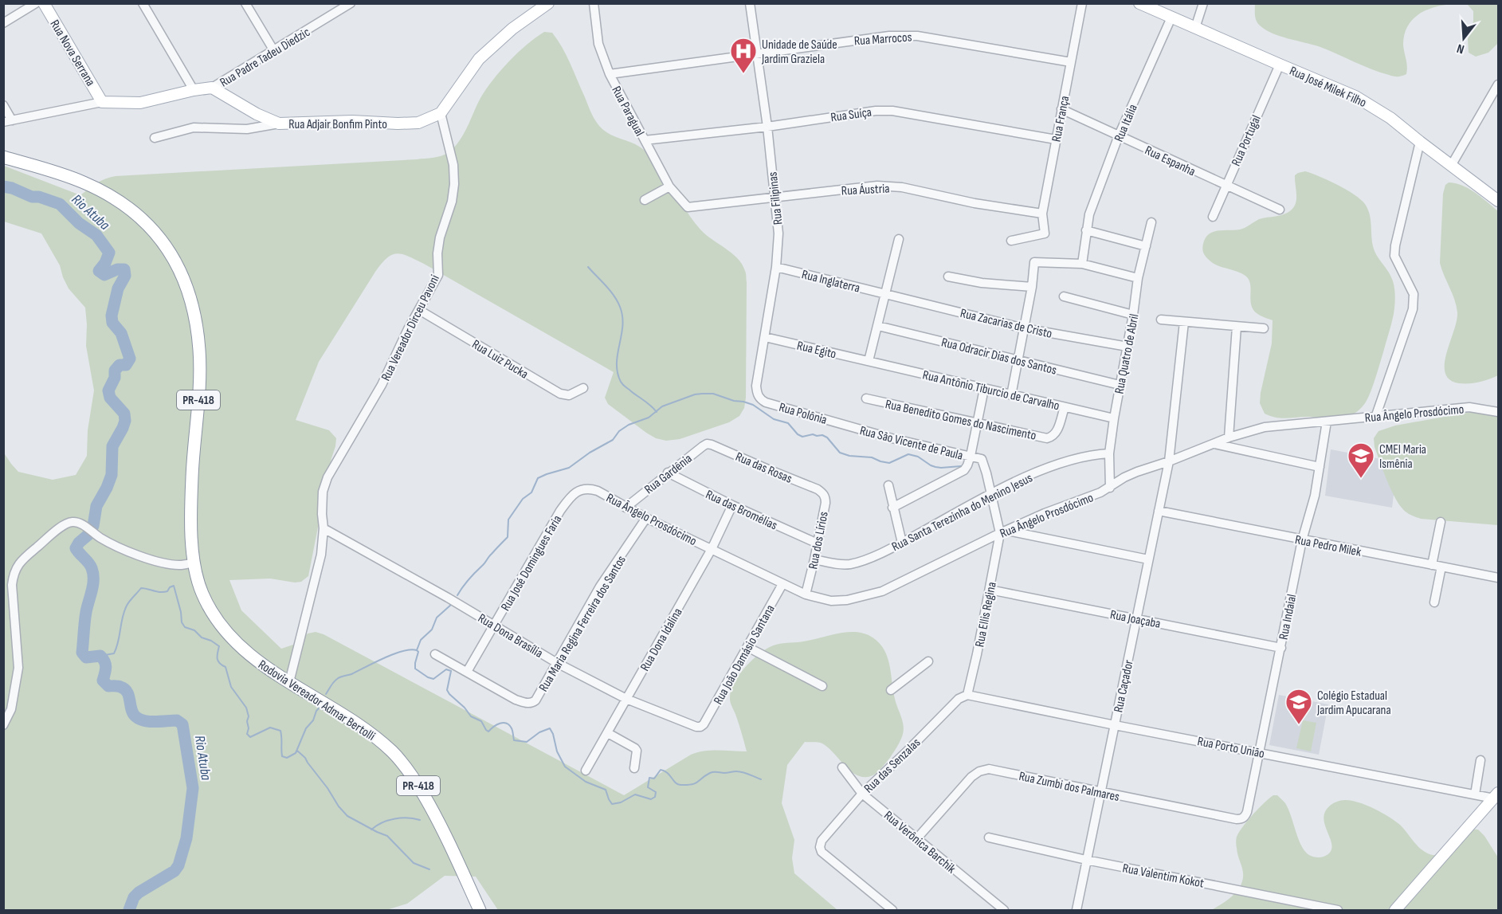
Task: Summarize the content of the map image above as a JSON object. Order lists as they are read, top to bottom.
{
  "streets": {
    "highway": ["PR-418", "Rodovia Vereador Admar Bertolli"],
    "main road": [
      "Rua Nova Serrana",
      "Rua Padre Tadeu Diedzic",
      "Rua José Milek Filho",
      "Rua Adjair Bonfim Pinto"
    ],
    "street": [
      "Rua Marrocos",
      "Rua Paragual",
      "Rua Suíça",
      "Rua França",
      "Rua Itália",
      "Rua Portugal",
      "Rua Espanha",
      "Rua Áustria",
      "Rua Filipinas",
      "Rua Inglaterra",
      "Rua Zacarias de Cristo",
      "Rua Vereador Dirceu Pavoni",
      "Rua Egito",
      "Rua Quatro de Abril",
      "Rua Odracir Dias dos Santos",
      "Rua Luiz Pucka",
      "Rua Antônio Tiburcio de Carvalho",
      "Rua Polônia",
      "Rua Ângelo Prosdócimo",
      "Rua Benedito Gomes do Nascimento",
      "Rua São Vicente de Paula",
      "Rua das Rosas",
      "Rua Gardênia",
      "Rua das Bromélias",
      "Rua Santa Terezinha do Menino Jesus",
      "Rua dos Lírios",
      "Rua Pedro Milek",
      "Rua José Domingues Faria",
      "Rua Ellis Regina",
      "Rua Indaial",
      "Rua Joaçaba",
      "Rua Maria Regina Ferreira dos Santos",
      "Rua Dona Brasília",
      "Rua Dona Idalina",
      "Rua João Damásio Santana",
      "Rua Caçador",
      "Rua Porto União",
      "Rua das Senzalas",
      "Rua Zumbi dos Palmares",
      "Rua Verônica Barchik",
      "Rua Valentim Kokot"
    ]
  },
  "crossings": [
    ["Rua Marrocos", "Rua Paragual"],
    ["Rua Marrocos", "Rua França"],
    ["Rua Marrocos", "Rua Filipinas"],
    ["Rua Nova Serrana", "Rua Padre Tadeu Diedzic"],
    ["Rua Padre Tadeu Diedzic", "Rua Adjair Bonfim Pinto"],
    ["Rua José Milek Filho", "Rua Itália"],
    ["Rua José Milek Filho", "Rua Portugal"],
    ["Rua Paragual", "Rua Suíça"],
    ["Rua Paragual", "Rua Áustria"],
    ["Rua Suíça", "Rua França"],
    ["Rua Suíça", "Rua Filipinas"],
    ["Rua França", "Rua Espanha"],
    ["Rua França", "Rua Áustria"],
    ["Rua Itália", "Rua Espanha"],
    ["Rua Adjair Bonfim Pinto", "Rua Vereador Dirceu Pavoni"],
    ["Rua Portugal", "Rua Espanha"],
    ["Rua Áustria", "Rua Filipinas"],
    ["Rua Filipinas", "Rua Inglaterra"],
    ["Rua Filipinas", "Rua Egito"],
    ["Rua Filipinas", "Rua Polônia"],
    ["Rua Inglaterra", "Rua Zacarias de Cristo"],
    ["Rua Zacarias de Cristo", "Rua Quatro de Abril"],
    ["Rua Vereador Dirceu Pavoni", "Rua Luiz Pucka"],
    ["Rua Vereador Dirceu Pavoni", "Rua Dona Brasília"],
    ["Rua Vereador Dirceu Pavoni", "Rodovia Vereador Admar Bertolli"],
    ["Rua Egito", "Rua Antônio Tiburcio de Carvalho"],
    ["Rua Quatro de Abril", "Rua Odracir Dias dos Santos"],
    ["Rua Quatro de Abril", "Rua Antônio Tiburcio de Carvalho"],
    ["Rua Quatro de Abril", "Rua Ângelo Prosdócimo"],
    ["Rua Quatro de Abril", "Rua Santa Terezinha do Menino Jesus"],
    ["Rua Antônio Tiburcio de Carvalho", "Rua Benedito Gomes do Nascimento"],
    ["Rua Polônia", "Rua São Vicente de Paula"],
    ["Rua Ângelo Prosdócimo", "Rua Gardênia"],
    ["Rua Ângelo Prosdócimo", "Rua dos Lírios"],
    ["Rua Ângelo Prosdócimo", "Rua José Domingues Faria"],
    ["Rua Ângelo Prosdócimo", "Rua Ellis Regina"],
    ["Rua Ângelo Prosdócimo", "Rua Indaial"],
    ["Rua Ângelo Prosdócimo", "Rua Maria Regina Ferreira dos Santos"],
    ["Rua Ângelo Prosdócimo", "Rua Dona Idalina"],
    ["Rua Ângelo Prosdócimo", "Rua João Damásio Santana"],
    ["Rua Ângelo Prosdócimo", "Rua Caçador"],
    ["Rua das Rosas", "Rua Gardênia"],
    ["Rua das Rosas", "Rua dos Lírios"],
    ["Rua Gardênia", "Rua das Bromélias"],
    ["Rua das Bromélias", "Rua dos Lírios"],
    ["Rua das Bromélias", "Rua Dona Idalina"],
    ["Rua Santa Terezinha do Menino Jesus", "Rua dos Lírios"],
    ["Rua Pedro Milek", "Rua Indaial"],
    ["Rua Pedro Milek", "Rua Caçador"],
    ["Rua José Domingues Faria", "Rua Maria Regina Ferreira dos Santos"],
    ["Rua José Domingues Faria", "Rua Dona Brasília"],
    ["Rua Ellis Regina", "Rua Joaçaba"],
    ["Rua Ellis Regina", "Rua Porto União"],
    ["Rua Ellis Regina", "Rua das Senzalas"],
    ["Rua Indaial", "Rua Joaçaba"],
    ["Rua Indaial", "Rua Porto União"],
    ["Rua Indaial", "Rua Zumbi dos Palmares"],
    ["Rua Joaçaba", "Rua Caçador"],
    ["Rua Maria Regina Ferreira dos Santos", "Rua Dona Brasília"],
    ["Rua Dona Brasília", "Rua Dona Idalina"],
    ["Rua Dona Brasília", "Rua João Damásio Santana"],
    ["Rua Caçador", "Rua Porto União"],
    ["Rua Caçador", "Rua Zumbi dos Palmares"],
    ["Rua Caçador", "Rua Valentim Kokot"],
    ["Rua Porto União", "Rua das Senzalas"],
    ["Rua das Senzalas", "Rua Verônica Barchik"],
    ["Rua Zumbi dos Palmares", "Rua Verônica Barchik"]
  ],
  "water": ["Rio Atuba"],
  "places": {
    "hospital": ["Unidade de Saúde Jardim Graziela"],
    "school or university": ["CMEI Maria Ismênia", "Colégio Estadual Jardim Apucarana"]
  },
  "north": "bottom"
}
